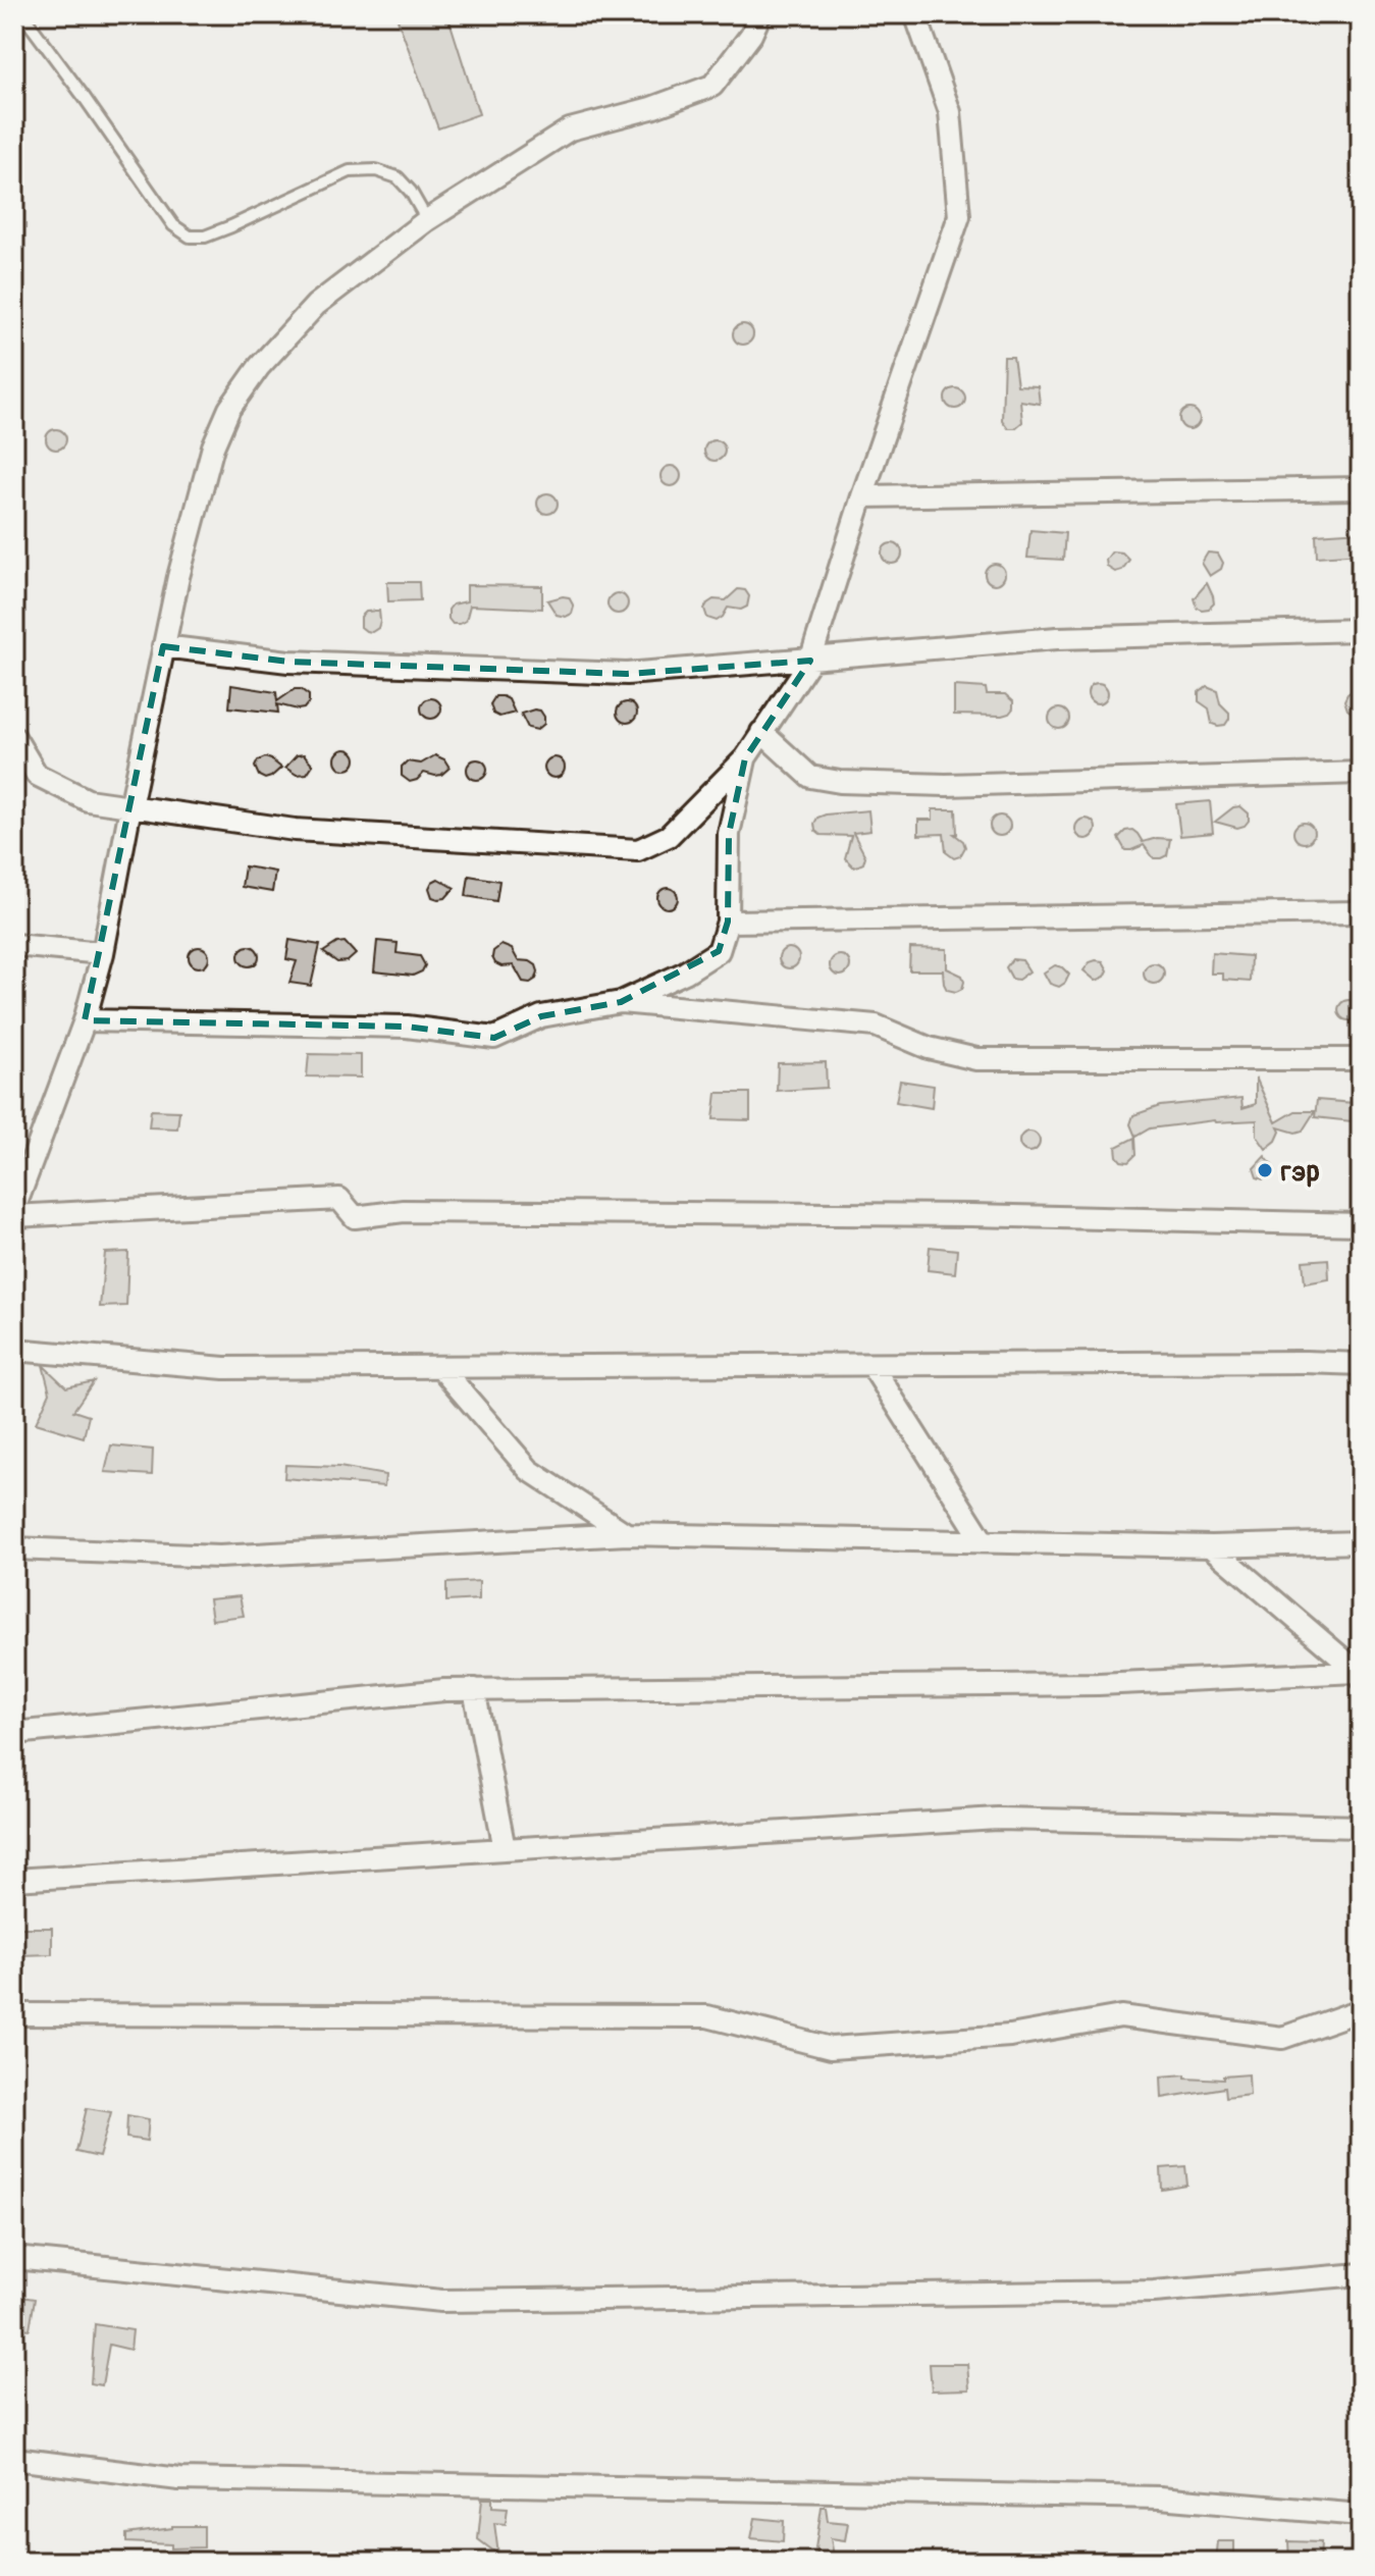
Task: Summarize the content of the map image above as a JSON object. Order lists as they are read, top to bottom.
{
  "places": ["гэр"]
}
